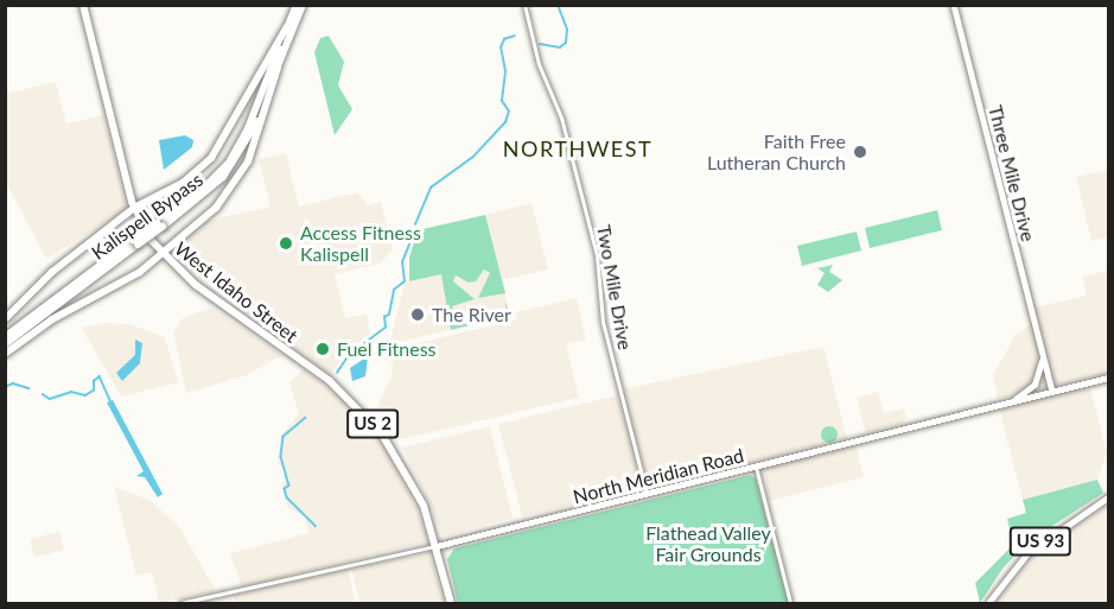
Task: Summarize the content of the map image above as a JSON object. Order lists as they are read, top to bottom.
{
  "streets": {
    "highway": ["Kalispell Bypass", "West Idaho Street", "US 2"],
    "main road": ["Three Mile Drive", "North Meridian Road", "US 93"],
    "street": ["Two Mile Drive"]
  },
  "crossings": [
    ["Three Mile Drive", "North Meridian Road"],
    ["Two Mile Drive", "North Meridian Road"],
    ["West Idaho Street", "North Meridian Road"]
  ],
  "districts": ["NORTHWEST"],
  "parks": ["Flathead Valley Fair Grounds"],
  "places": [
    "Faith Free Lutheran Church",
    "Access Fitness Kalispell",
    "The River",
    "Fuel Fitness"
  ]
}
